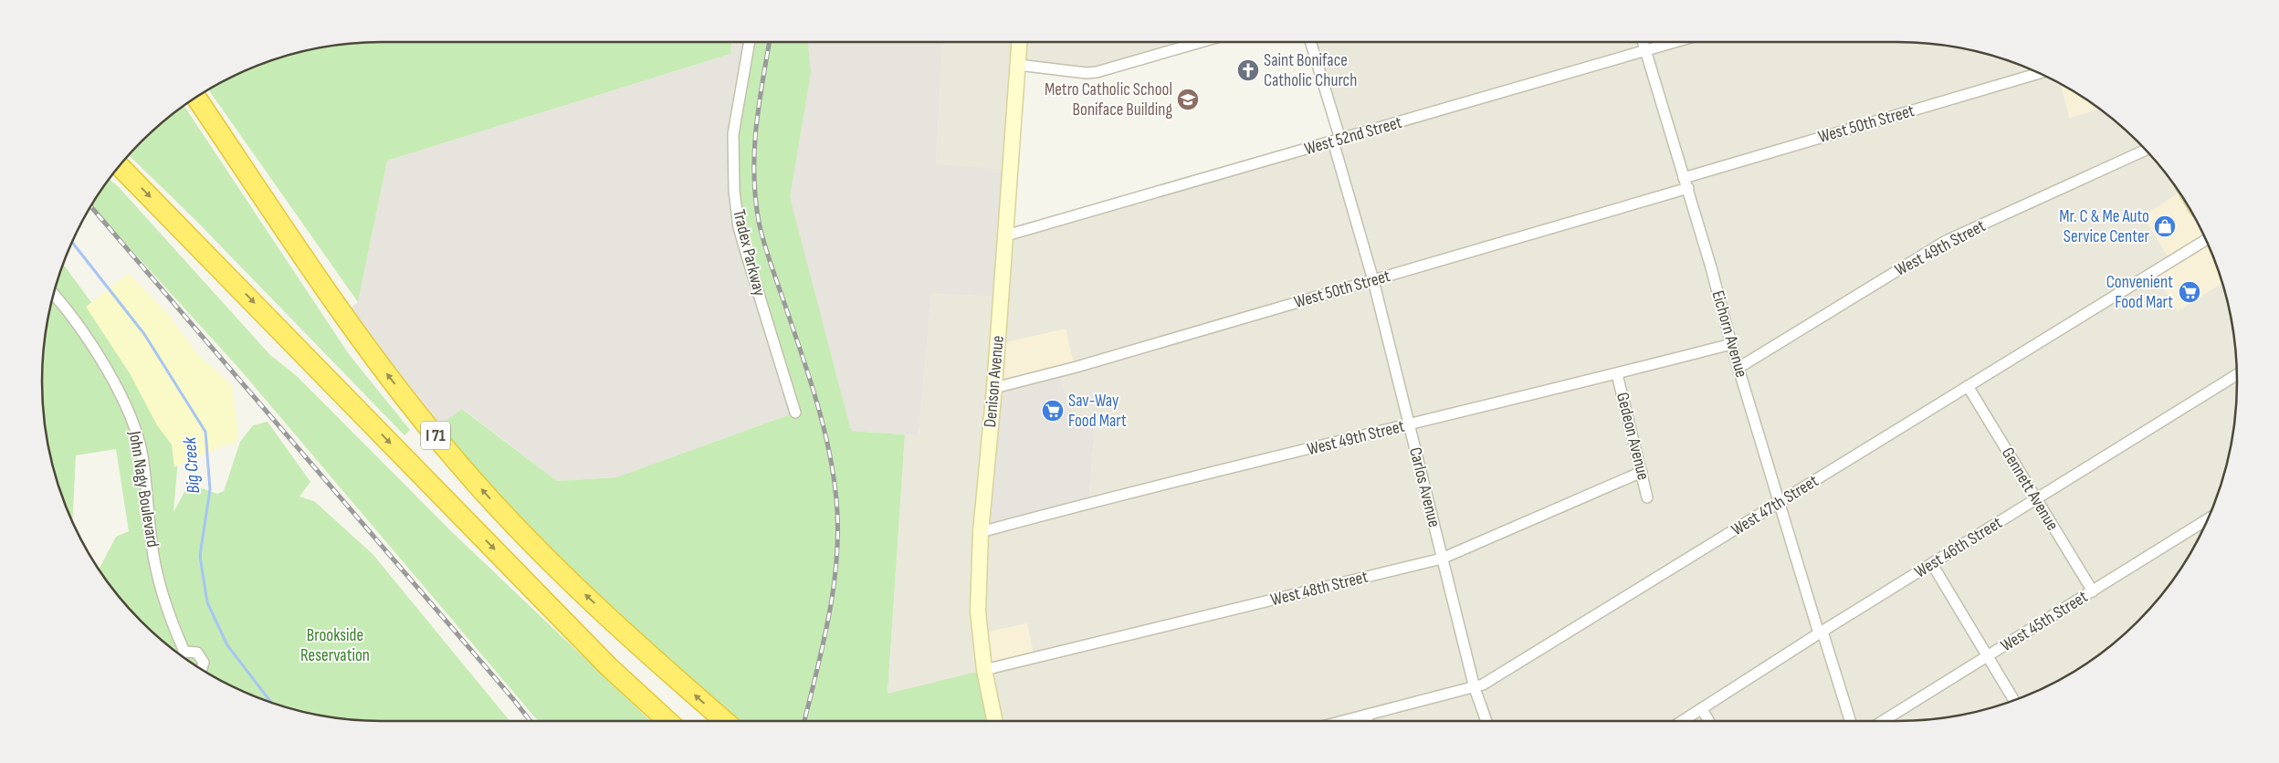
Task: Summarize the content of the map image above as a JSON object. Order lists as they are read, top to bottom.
{
  "streets": {
    "highway": ["I 71"],
    "main road": ["Denison Avenue"],
    "street": [
      "West 50th Street",
      "West 52nd Street",
      "West 49th Street",
      "Tradex Parkway",
      "Eichorn Avenue",
      "Gedeon Avenue",
      "Carlos Avenue",
      "John Nagy Boulevard",
      "Gennett Avenue",
      "West 47th Street",
      "West 46th Street",
      "West 48th Street",
      "West 45th Street"
    ]
  },
  "crossings": [
    ["West 50th Street", "Eichorn Avenue"],
    ["West 50th Street", "Denison Avenue"],
    ["West 50th Street", "Carlos Avenue"],
    ["West 52nd Street", "Eichorn Avenue"],
    ["West 52nd Street", "Denison Avenue"],
    ["West 52nd Street", "Carlos Avenue"],
    ["West 49th Street", "Eichorn Avenue"],
    ["West 49th Street", "Denison Avenue"],
    ["West 49th Street", "Gedeon Avenue"],
    ["West 49th Street", "Carlos Avenue"],
    ["Eichorn Avenue", "West 47th Street"],
    ["Eichorn Avenue", "West 46th Street"],
    ["Denison Avenue", "West 48th Street"],
    ["Gedeon Avenue", "West 48th Street"],
    ["Carlos Avenue", "West 47th Street"],
    ["Carlos Avenue", "West 48th Street"],
    ["Gennett Avenue", "West 47th Street"],
    ["Gennett Avenue", "West 46th Street"],
    ["Gennett Avenue", "West 45th Street"]
  ],
  "water": ["Big Creek"],
  "parks": ["Brookside Reservation"],
  "places": {
    "church": ["Saint Boniface Catholic Church"],
    "school or university": ["Metro Catholic School Boniface Building"],
    "shop": ["Mr. C & Me Auto Service Center"],
    "supermarket": ["Convenient Food Mart", "Sav-Way Food Mart"]
  }
}
